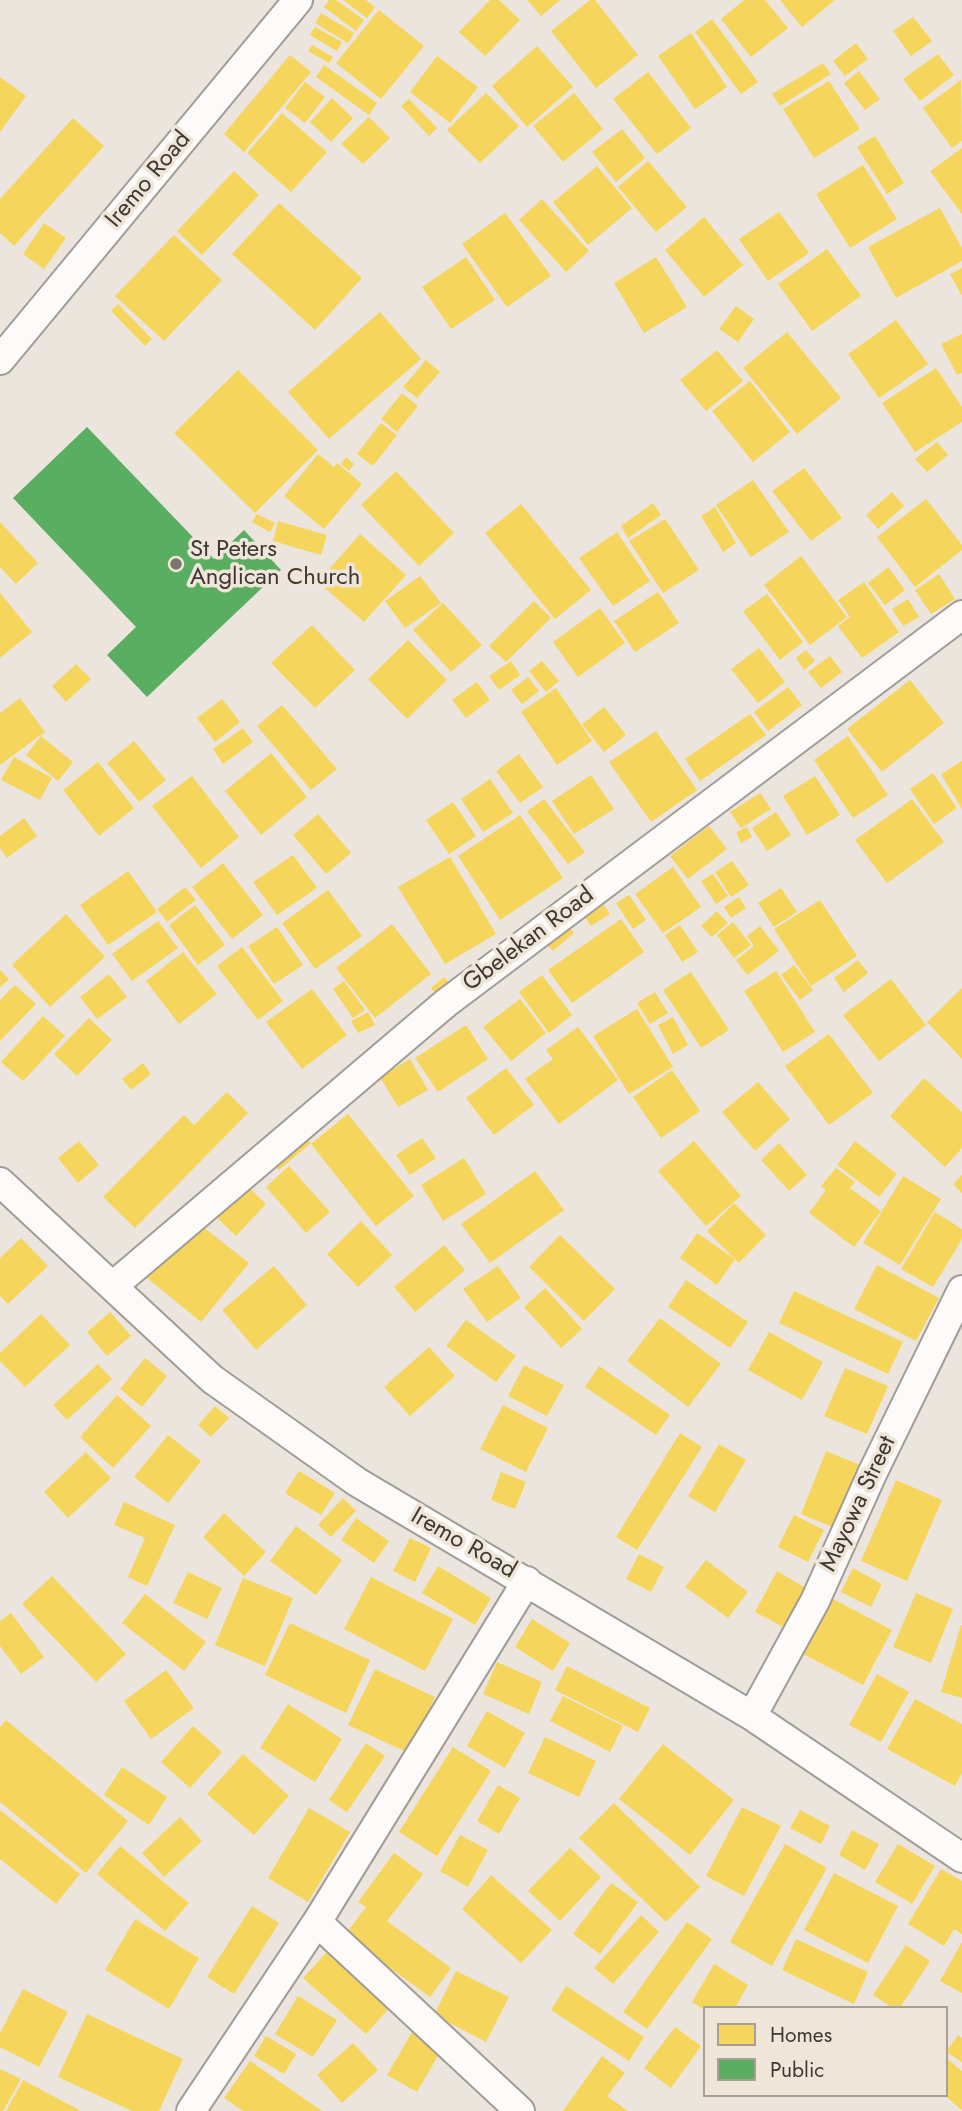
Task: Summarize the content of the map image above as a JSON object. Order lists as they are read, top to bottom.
{
  "streets": {
    "street": ["Iremo Road", "Gbelekan Road", "Mayowa Street"]
  },
  "crossings": [
    ["Iremo Road", "Gbelekan Road"],
    ["Iremo Road", "Mayowa Street"]
  ],
  "places": ["St Peters Anglican Church"],
  "legend": ["Homes", "Public"]
}
